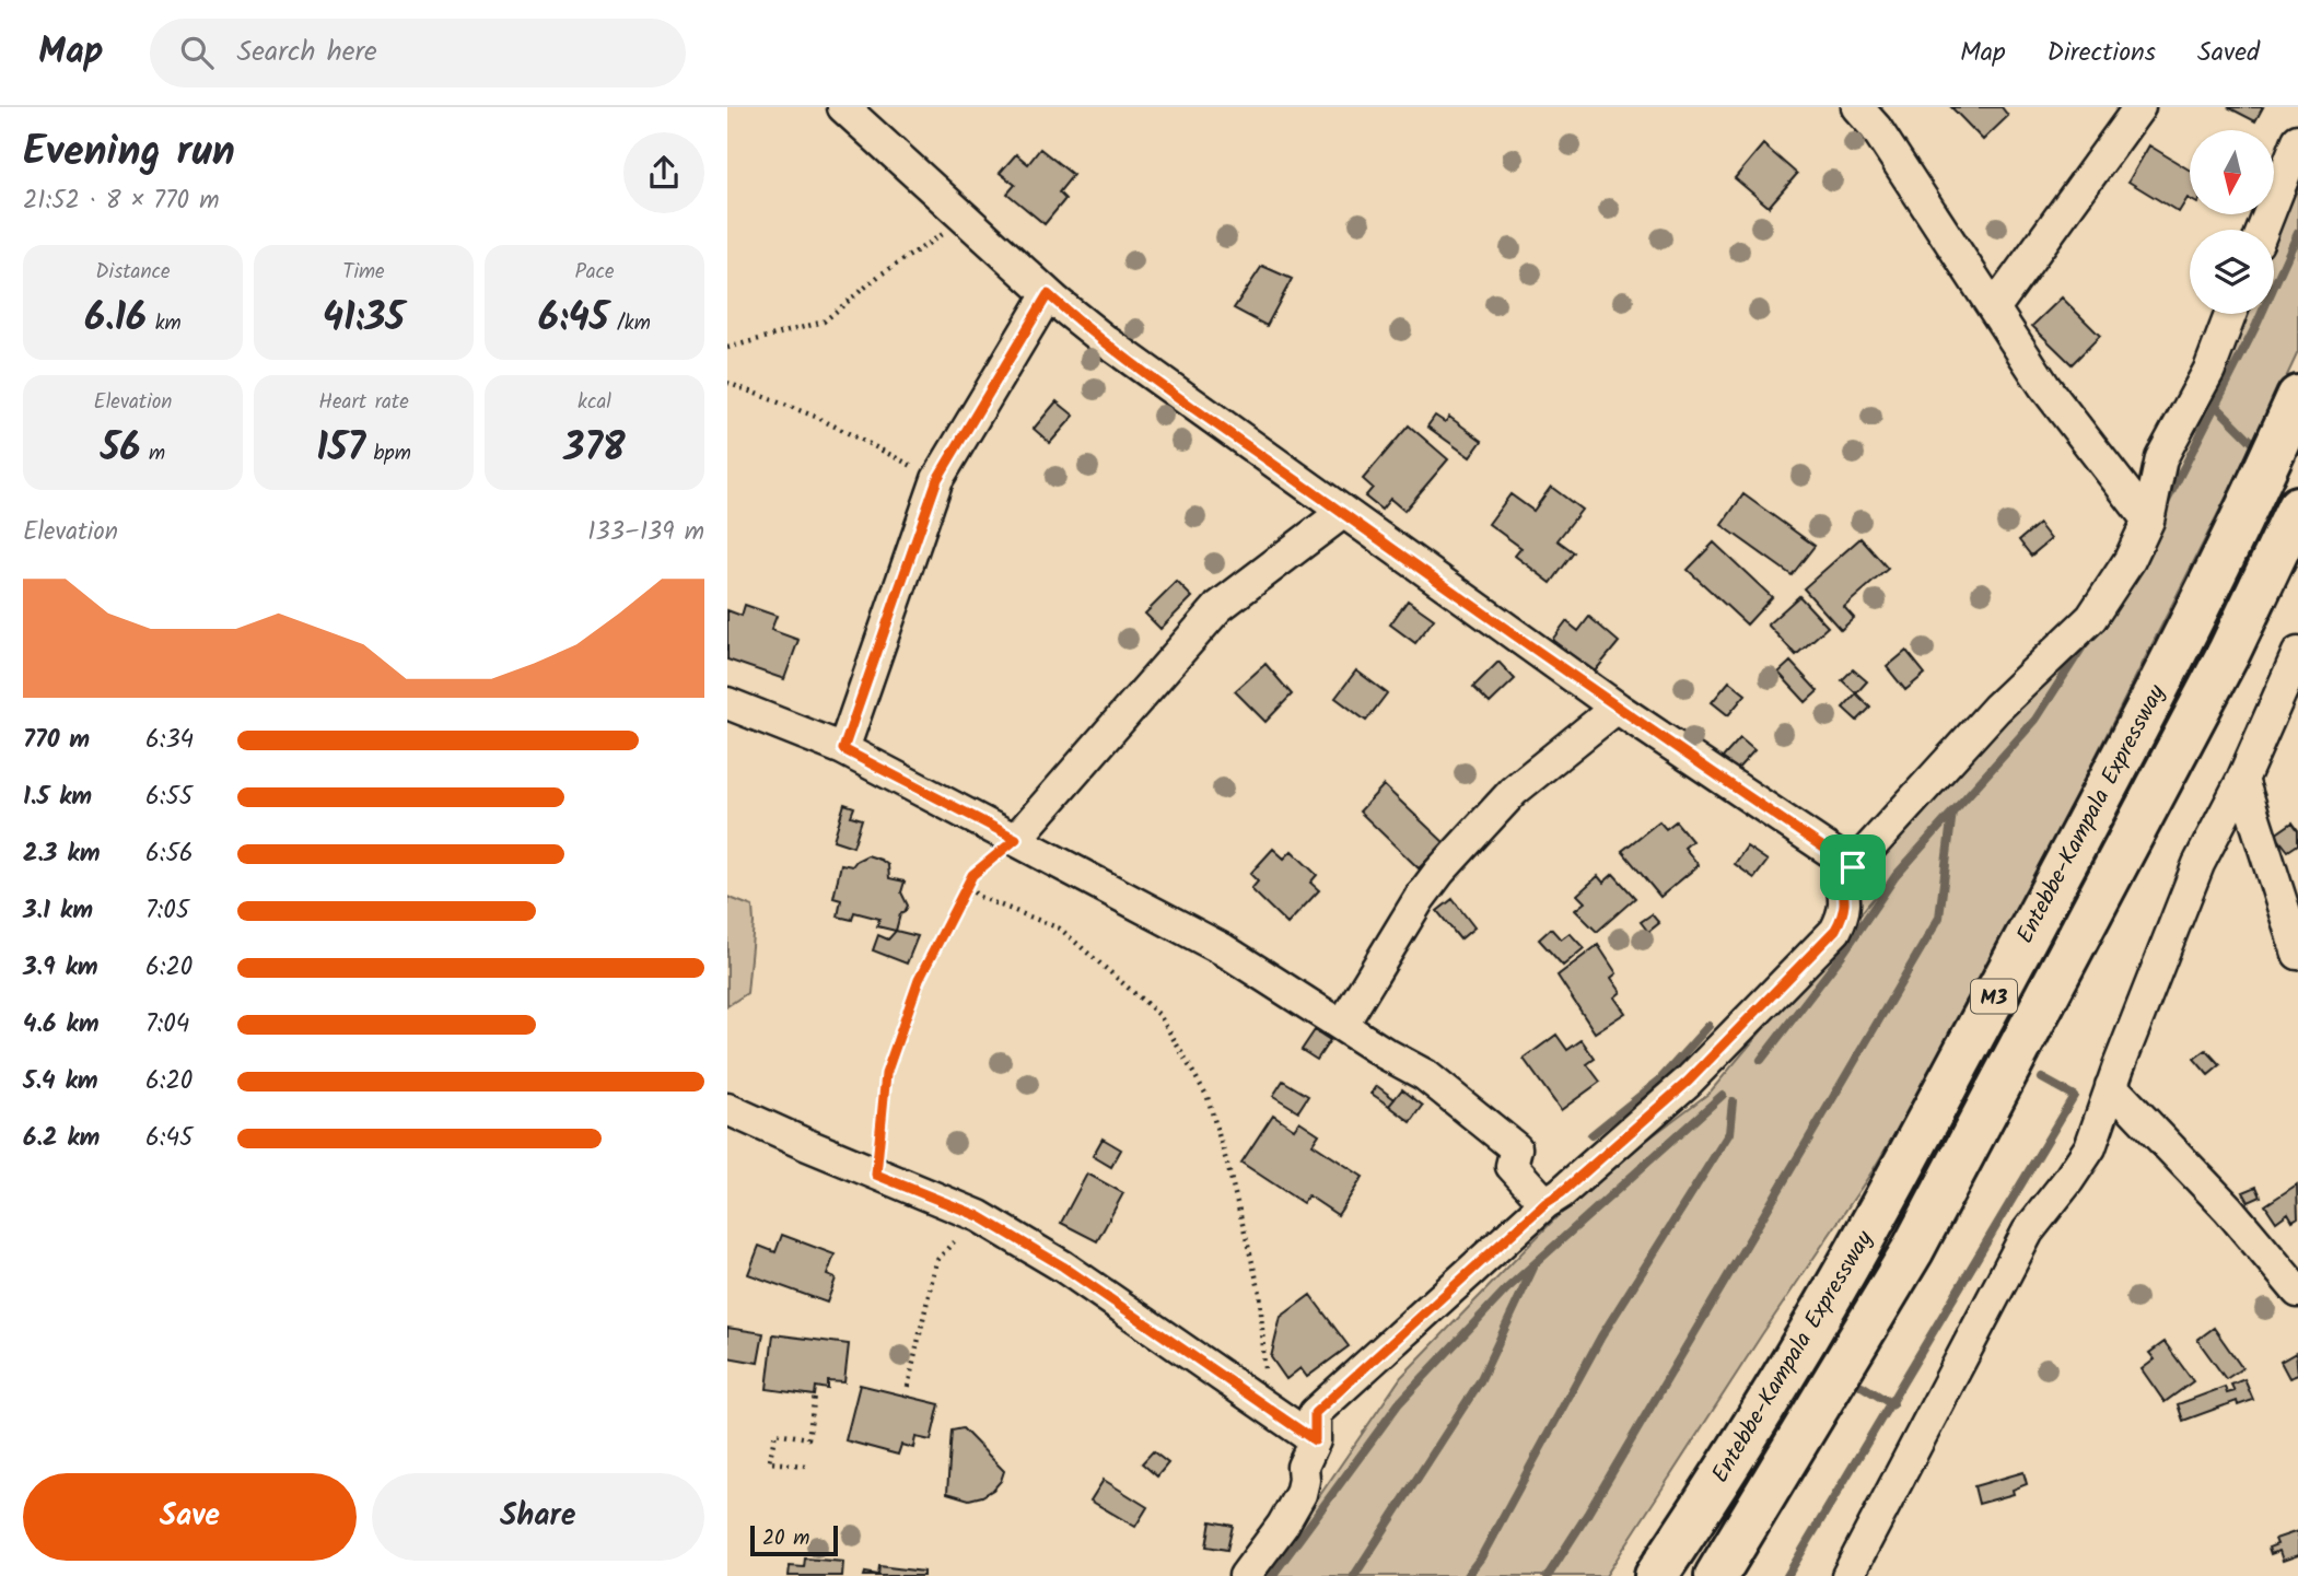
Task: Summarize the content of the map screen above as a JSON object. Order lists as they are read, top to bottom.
{
  "streets": {
    "highway": ["Entebbe-Kampala Expressway", "M3"]
  },
  "scale_bar": "20 m",
  "north": "bottom",
  "page": {
    "header": "Map",
    "search": "Search here",
    "nav": ["Map", "Directions", "Saved"],
    "heading": ["Evening run", "21:52 · 8 × 770 m"],
    "stats": [
      ["Distance", "6.16 km"],
      ["Time", "41:35"],
      ["Pace", "6:45 /km"],
      ["Elevation", "56 m"],
      ["Heart rate", "157 bpm"],
      ["kcal", "378"]
    ],
    "chart": ["Elevation", "133–139 m"],
    "list": [
      {
        "name": "770 m",
        "note": "6:34"
      },
      {
        "name": "1.5 km",
        "note": "6:55"
      },
      {
        "name": "2.3 km",
        "note": "6:56"
      },
      {
        "name": "3.1 km",
        "note": "7:05"
      },
      {
        "name": "3.9 km",
        "note": "6:20"
      },
      {
        "name": "4.6 km",
        "note": "7:04"
      },
      {
        "name": "5.4 km",
        "note": "6:20"
      },
      {
        "name": "6.2 km",
        "note": "6:45"
      }
    ],
    "buttons": ["Save", "Share"],
    "scale": "20 m"
  }
}
